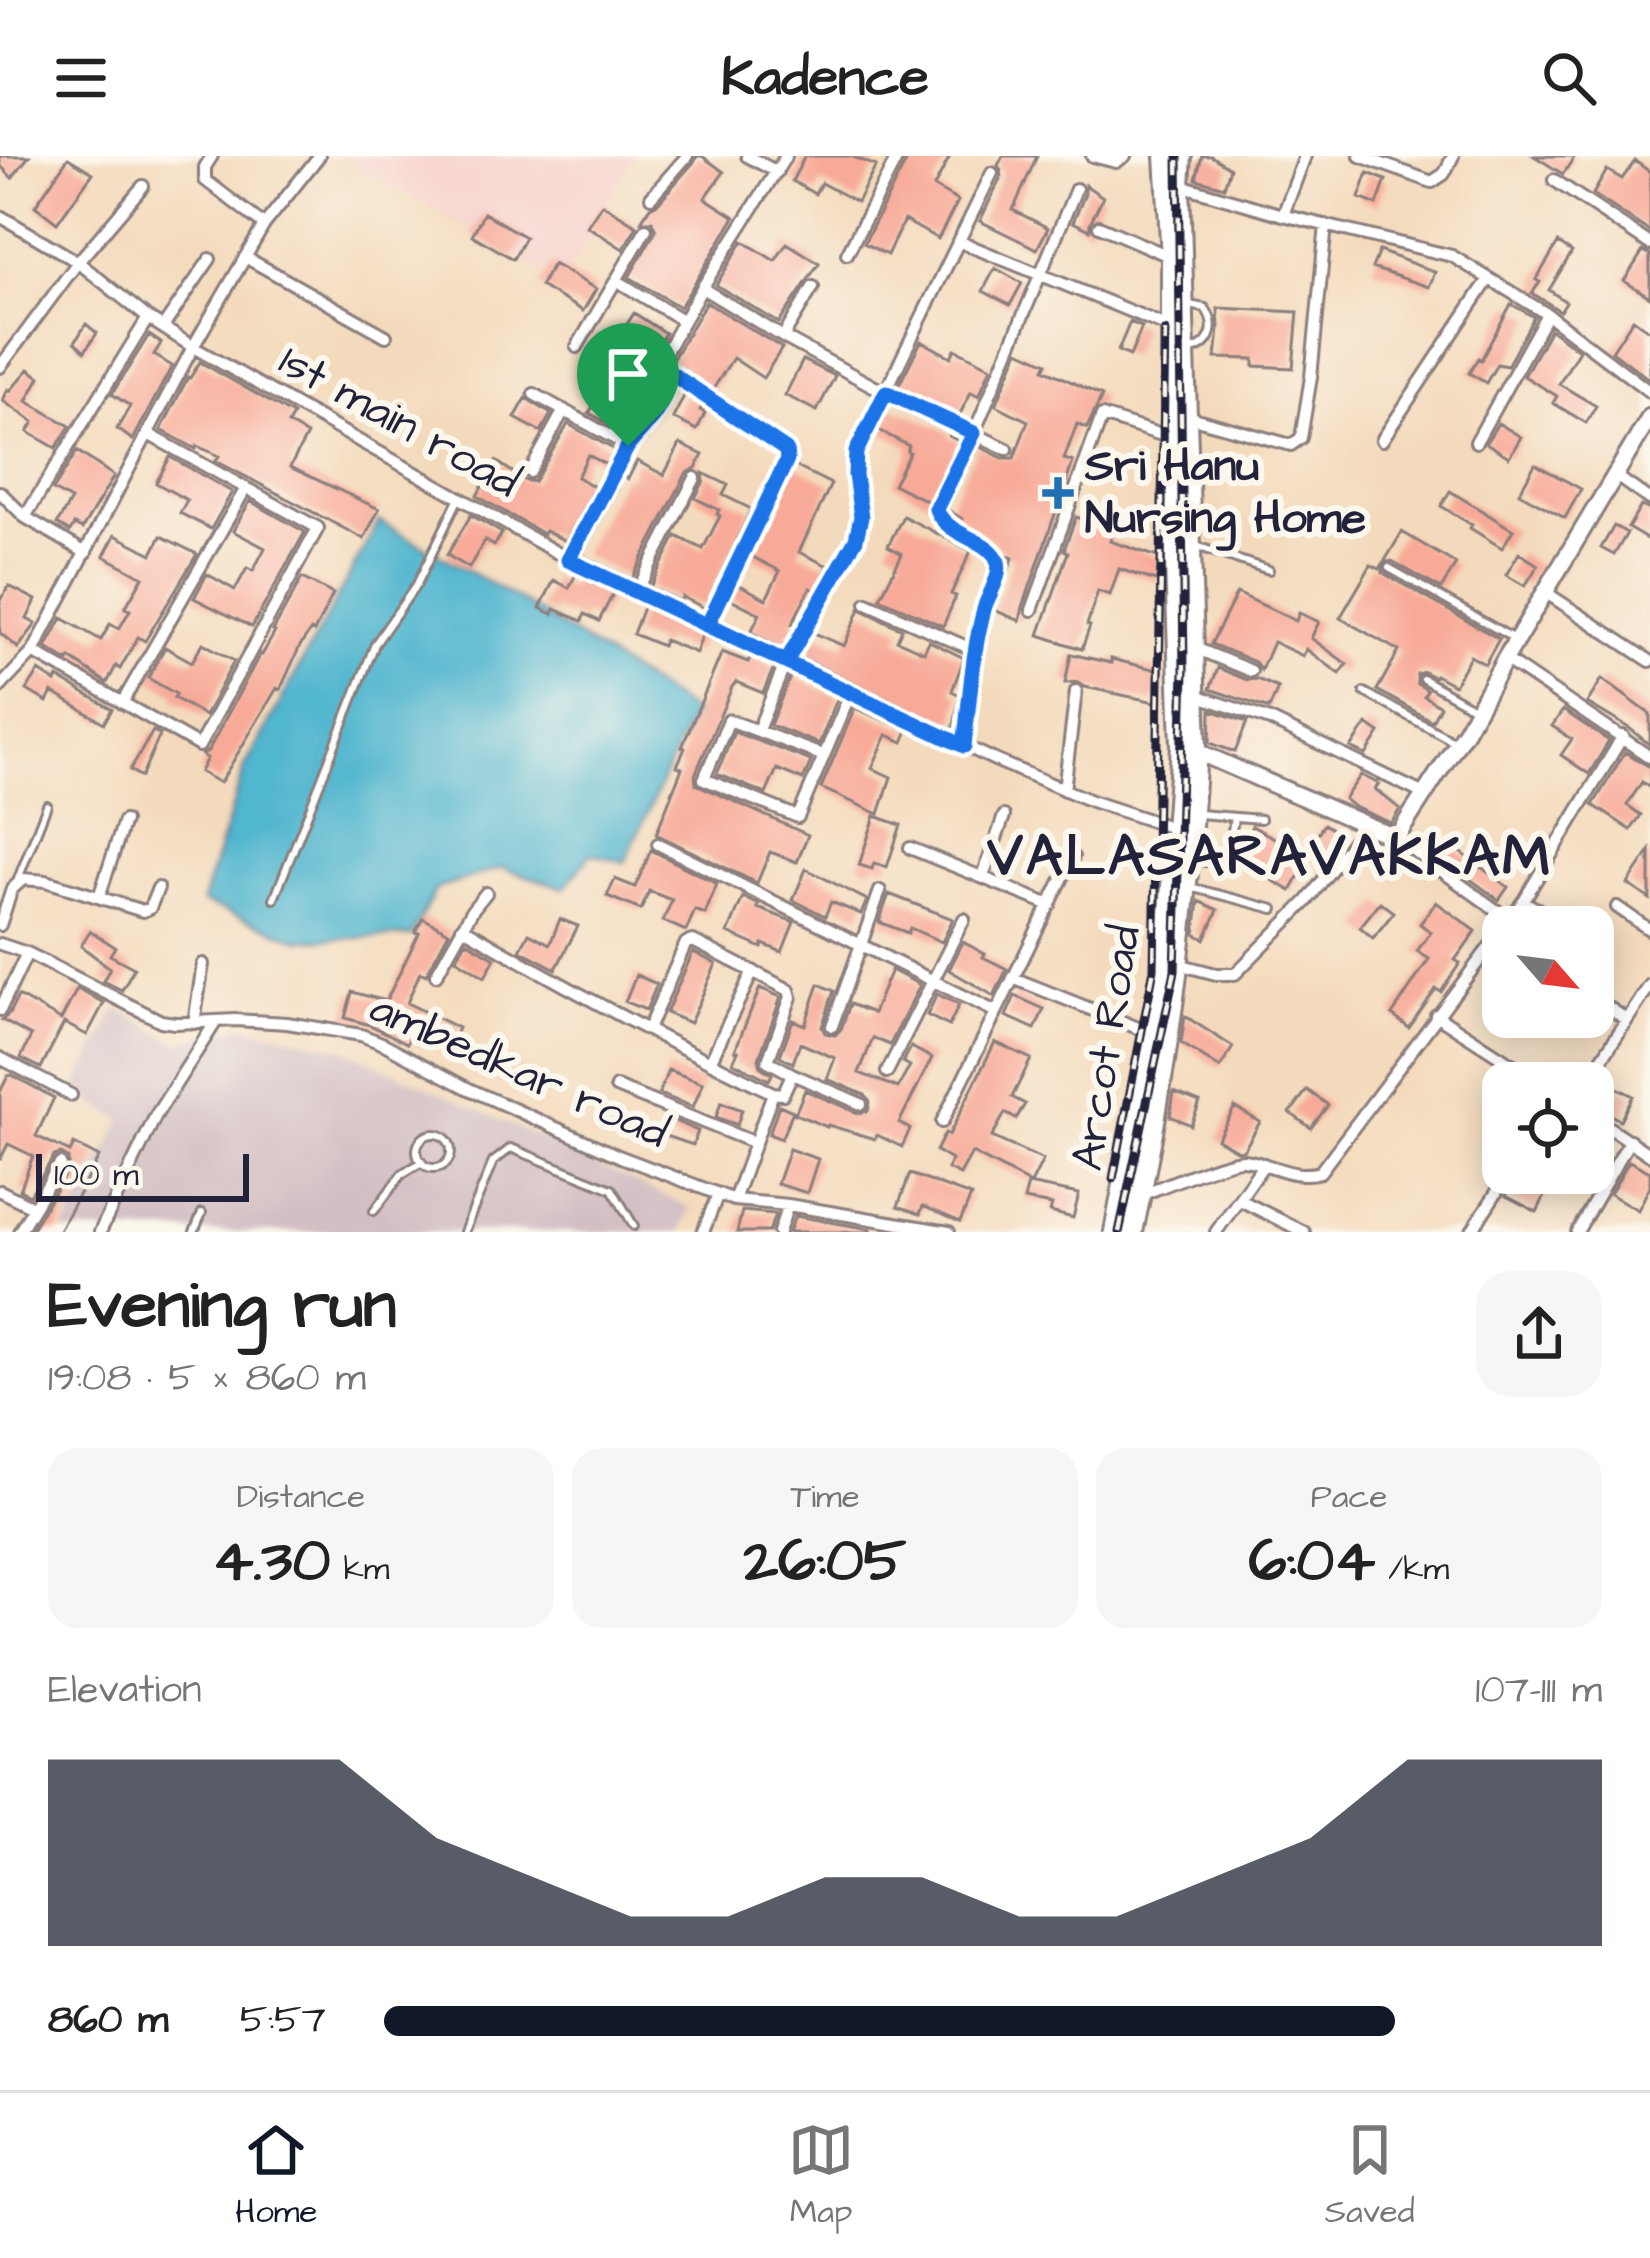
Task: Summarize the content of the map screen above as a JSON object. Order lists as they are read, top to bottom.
{
  "streets": {
    "main road": ["Arcot Road"],
    "street": ["1st main road", "ambedkar road"]
  },
  "crossings": [
    ["1st main road", "Arcot Road"]
  ],
  "districts": ["VALASARAVAKKAM"],
  "places": {
    "health": ["Sri Hanu Nursing Home"]
  },
  "scale_bar": "100 m",
  "north": "bottom right",
  "page": {
    "header": "Kadence",
    "scale": "100 m",
    "heading": ["Evening run", "19:08 · 5 × 860 m"],
    "stats": [
      ["Distance", "4.30 km"],
      ["Time", "26:05"],
      ["Pace", "6:04 /km"]
    ],
    "chart": ["Elevation", "107–111 m"],
    "list": [
      {
        "name": "860 m",
        "note": "5:57"
      }
    ],
    "tabs": ["Home", "Map", "Saved"]
  }
}
